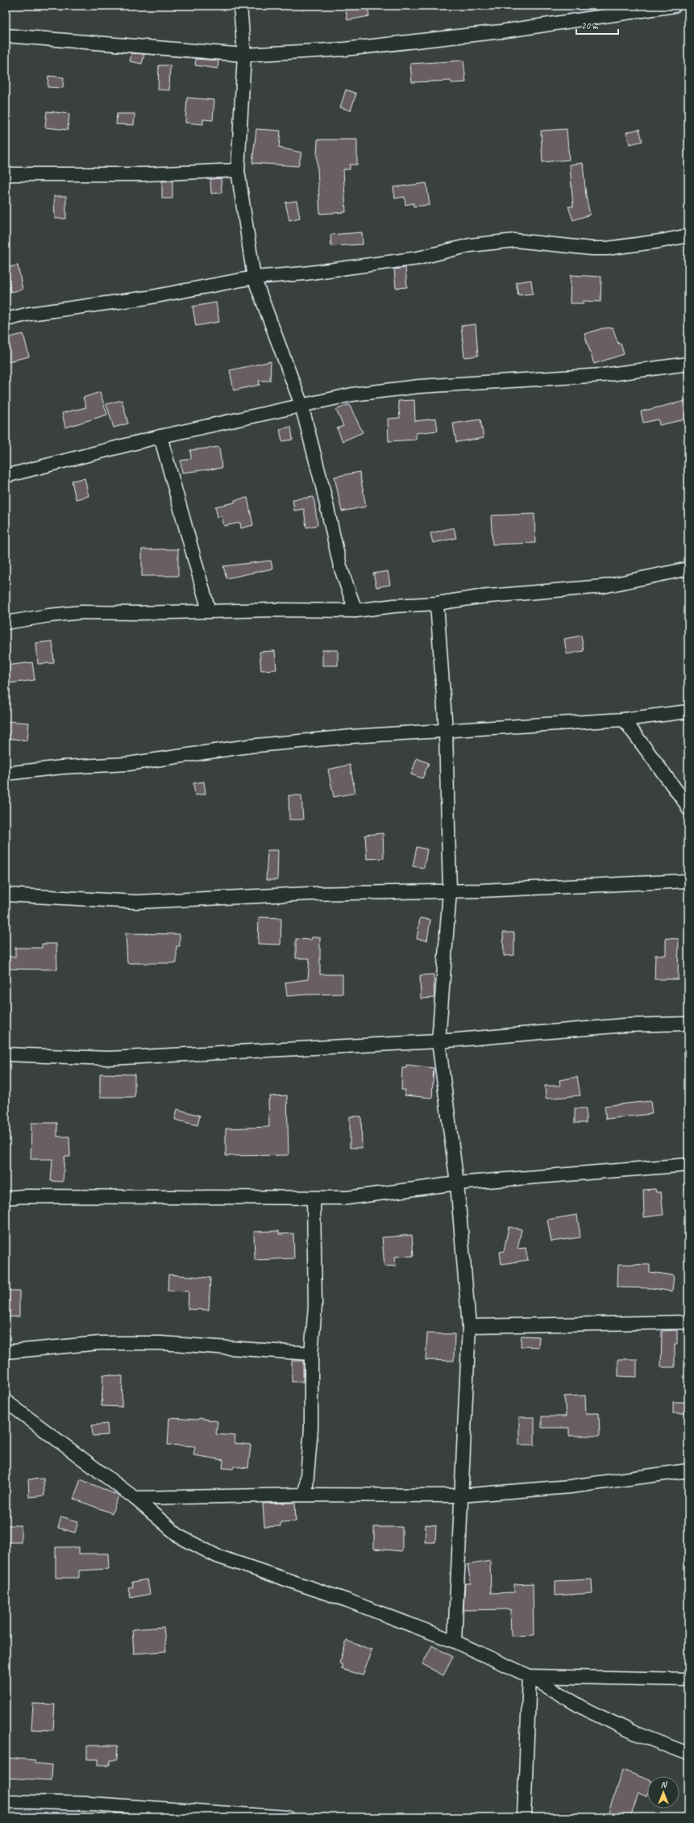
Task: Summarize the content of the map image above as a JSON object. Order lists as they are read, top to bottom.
{
  "scale_bar": "20 m",
  "north": "top"
}
